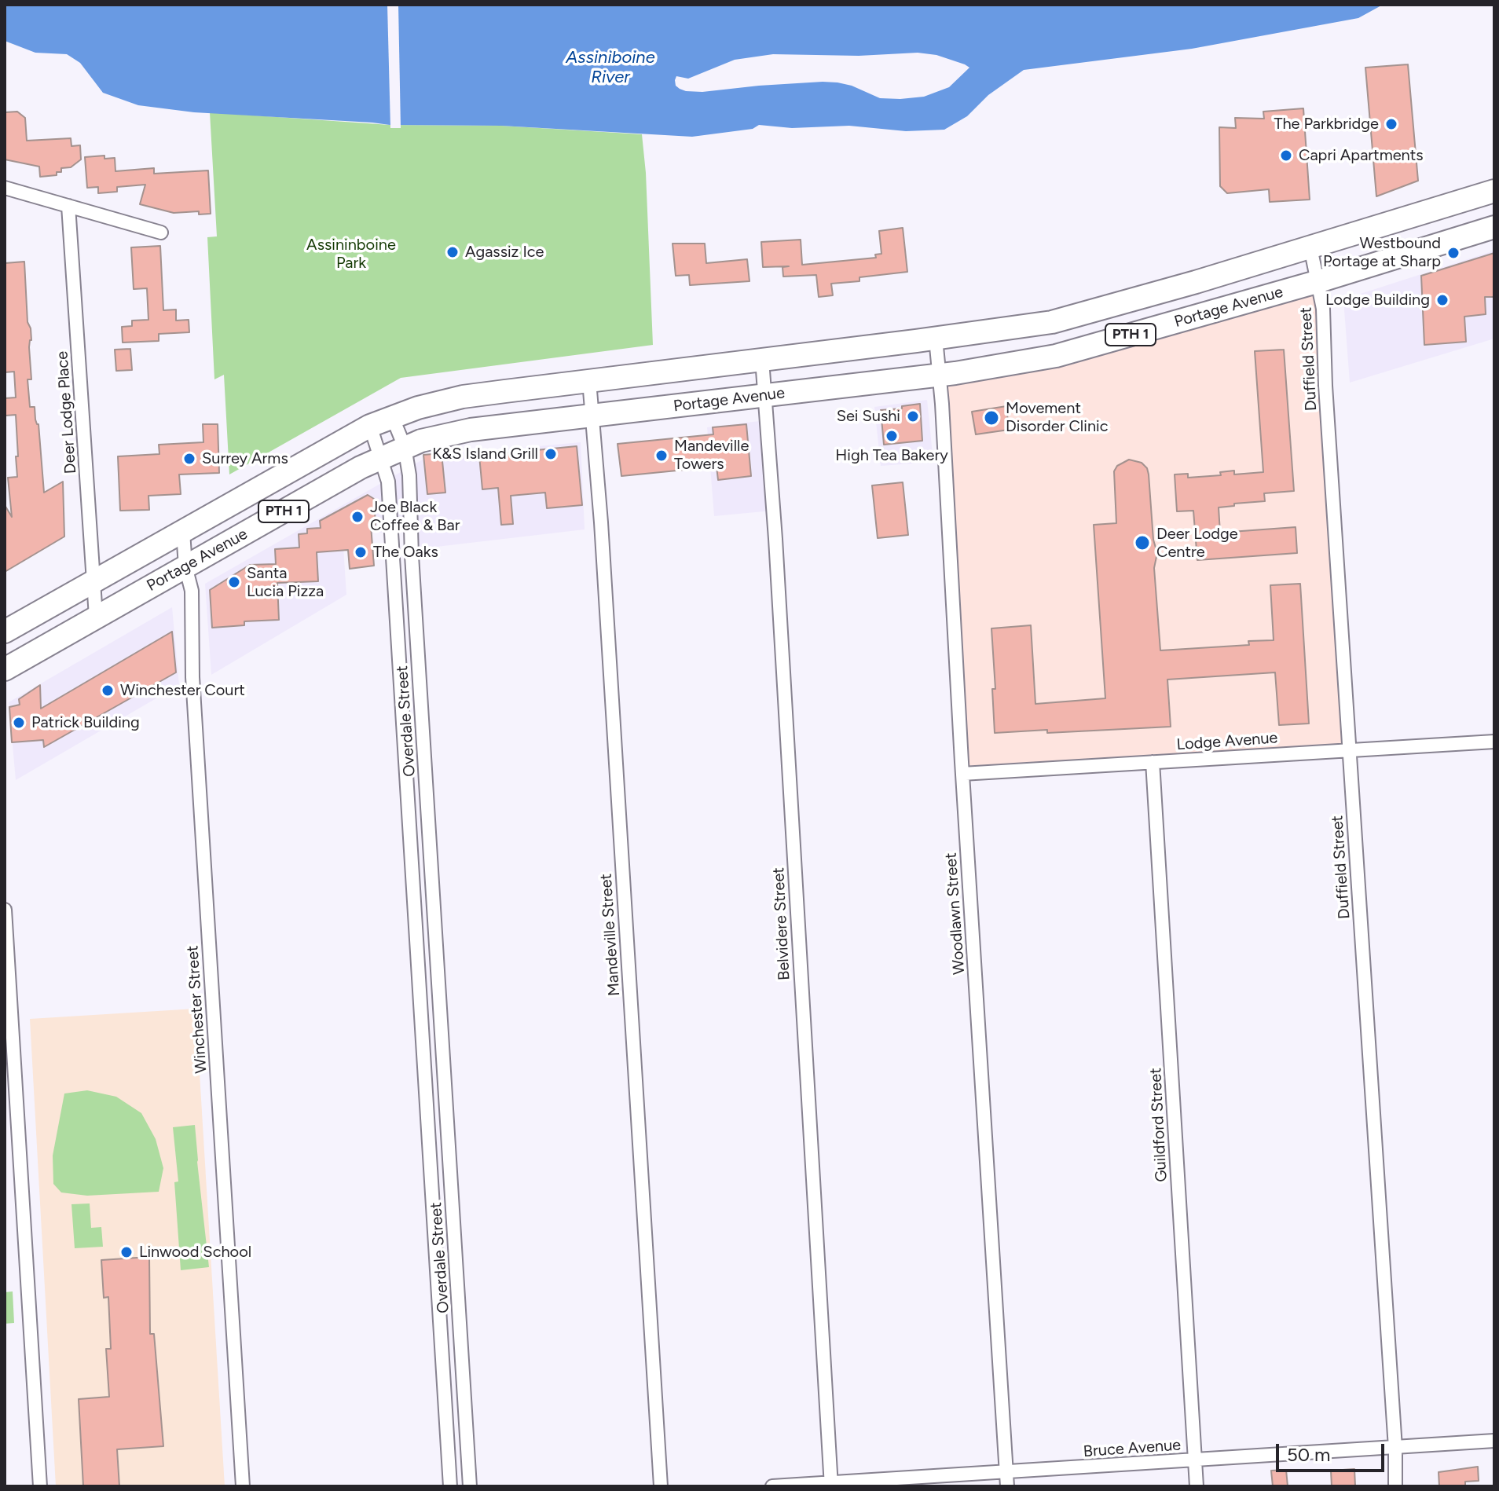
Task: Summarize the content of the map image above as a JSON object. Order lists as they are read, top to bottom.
{
  "streets": {
    "highway": ["Portage Avenue", "PTH 1"],
    "street": [
      "Duffield Street",
      "Deer Lodge Place",
      "Overdale Street",
      "Lodge Avenue",
      "Woodlawn Street",
      "Belvidere Street",
      "Mandeville Street",
      "Winchester Street",
      "Guildford Street",
      "Bruce Avenue"
    ]
  },
  "crossings": [
    ["Portage Avenue", "Duffield Street"],
    ["Portage Avenue", "Deer Lodge Place"],
    ["Portage Avenue", "Overdale Street"],
    ["Portage Avenue", "Woodlawn Street"],
    ["Portage Avenue", "Belvidere Street"],
    ["Portage Avenue", "Mandeville Street"],
    ["Portage Avenue", "Winchester Street"],
    ["Duffield Street", "Lodge Avenue"],
    ["Duffield Street", "Bruce Avenue"],
    ["Lodge Avenue", "Woodlawn Street"],
    ["Lodge Avenue", "Guildford Street"],
    ["Woodlawn Street", "Bruce Avenue"],
    ["Belvidere Street", "Bruce Avenue"],
    ["Guildford Street", "Bruce Avenue"]
  ],
  "water": ["Assiniboine River"],
  "parks": ["Assininboine Park"],
  "places": [
    "The Parkbridge",
    "Capri Apartments",
    "Agassiz Ice",
    "Westbound Portage at Sharp",
    "Lodge Building",
    "Sei Sushi",
    "Movement Disorder Clinic",
    "High Tea Bakery",
    "K&S Island Grill",
    "Mandeville Towers",
    "Surrey Arms",
    "Joe Black Coffee & Bar",
    "Deer Lodge Centre",
    "The Oaks",
    "Santa Lucia Pizza",
    "Winchester Court",
    "Patrick Building",
    "Linwood School"
  ],
  "scale_bar": "50 m"
}
